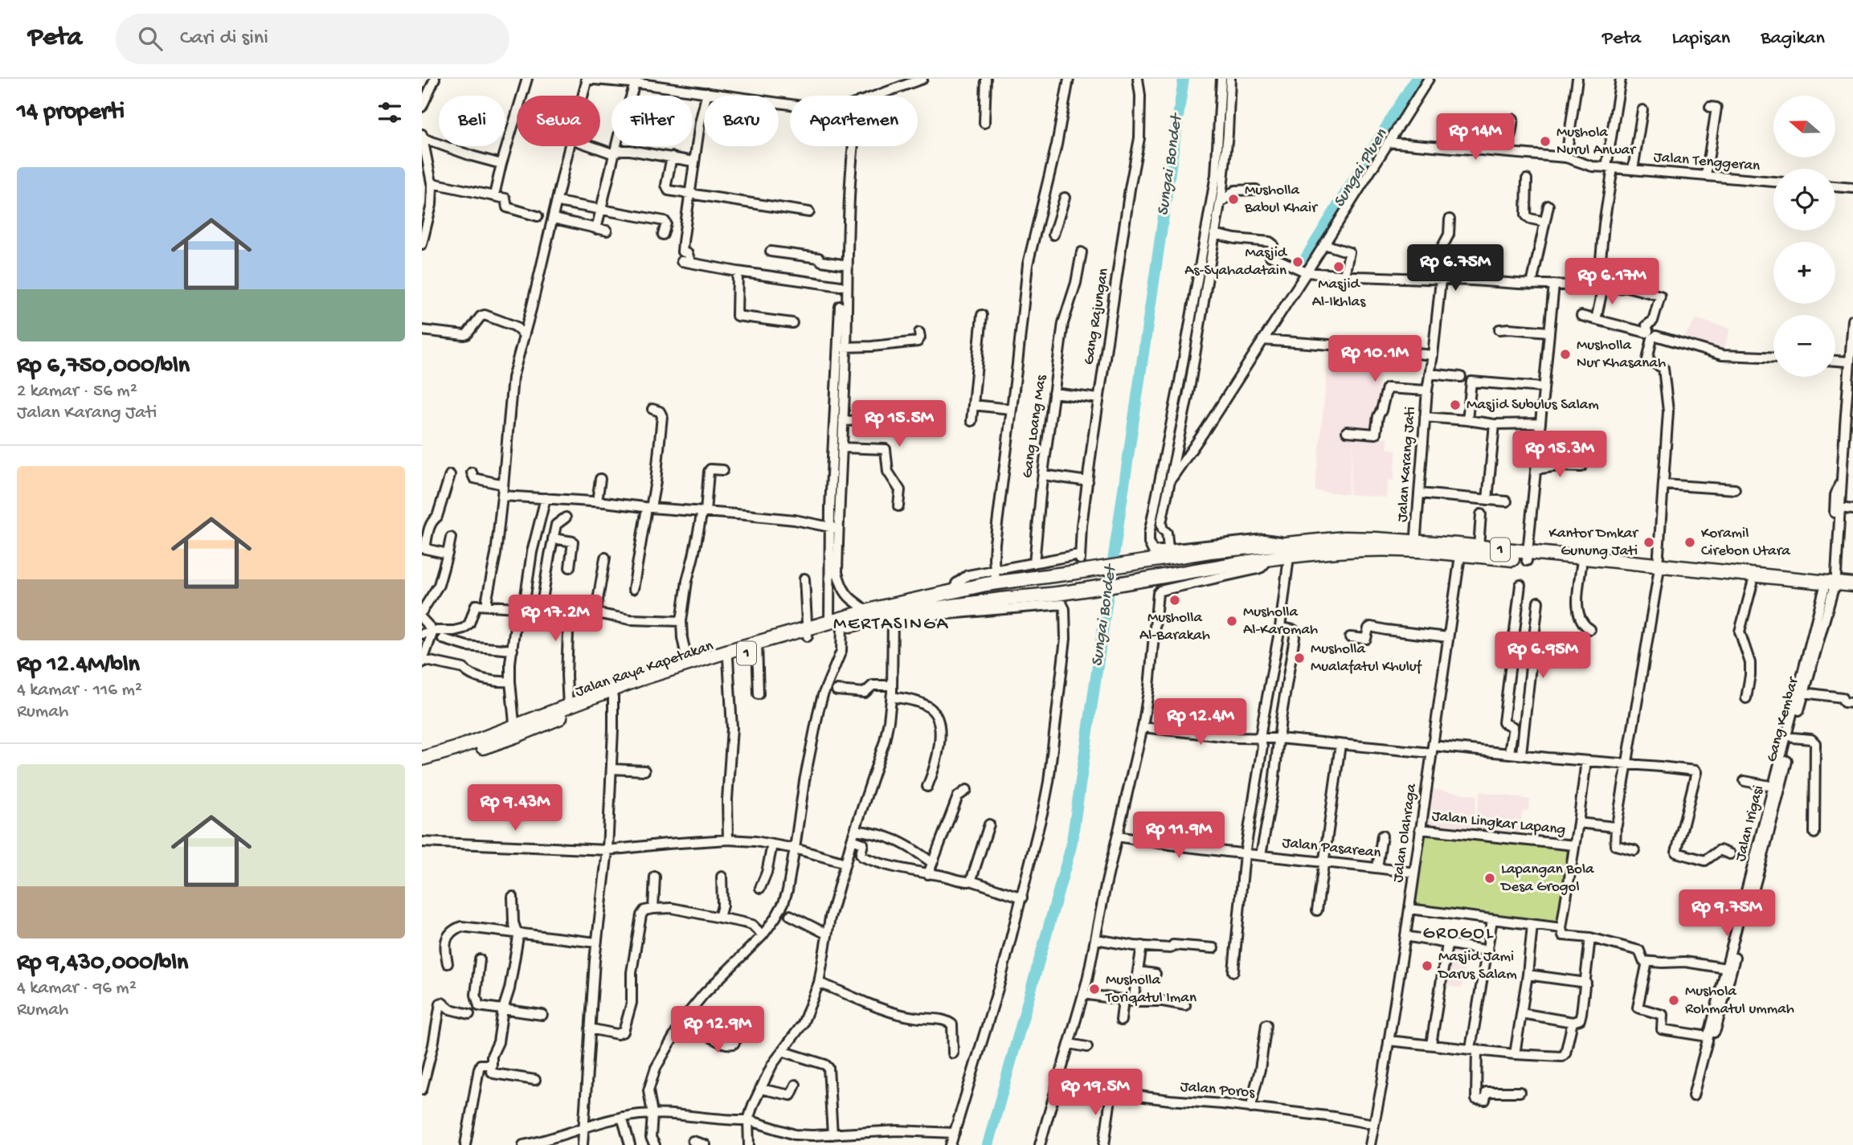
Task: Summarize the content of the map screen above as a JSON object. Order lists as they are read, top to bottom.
{
  "streets": {
    "highway": ["1", "Jalan Raya Kapetakan"],
    "street": [
      "Jalan Tenggeran",
      "Gang Rajungan",
      "Gang Loang Mas",
      "Jalan Karang Jati",
      "Gang Kembar",
      "Jalan Lingkar Lapang",
      "Jalan Irigasi",
      "Jalan Olahraga",
      "Jalan Pasarean",
      "Jalan Poros"
    ]
  },
  "crossings": [
    ["Gang Rajungan", "1"],
    ["Jalan Karang Jati", "1"],
    ["1", "Jalan Raya Kapetakan"],
    ["1", "Gang Kembar"],
    ["1", "Jalan Irigasi"],
    ["1", "Jalan Olahraga"],
    ["Gang Kembar", "Jalan Irigasi"],
    ["Jalan Lingkar Lapang", "Jalan Olahraga"],
    ["Jalan Olahraga", "Jalan Pasarean"],
    ["Jalan Olahraga", "Jalan Poros"]
  ],
  "districts": ["MERTASINGA", "GROGOL"],
  "water": ["Sungai Bondet", "Sungai Pluen"],
  "places": [
    "Mushola Nurul Anwar",
    "Musholla Babul Khair",
    "Masjid As-Syahadatain",
    "Masjid Al-Ikhlas",
    "Musholla Nur Khasanah",
    "Masjid Subulus Salam",
    "Kantor Dmkar Gunung Jati",
    "Koramil Cirebon Utara",
    "Musholla Al-Barakah",
    "Musholla Al-Karomah",
    "Musholla Mualafatul Khuluf",
    "Lapangan Bola Desa Grogol",
    "Masjid Jami Darus Salam",
    "Musholla Toriqatul Iman",
    "Mushola Rohmatul ummah"
  ],
  "north": "left",
  "page": {
    "header": "Peta",
    "search": "Cari di sini",
    "nav": ["Peta", "Lapisan", "Bagikan"],
    "heading": "14 properti",
    "map_buttons": ["+", "−"],
    "chip": [
      "Beli",
      "Sewa",
      "Filter",
      "Baru",
      "Apartemen"
    ],
    "price": [
      "Rp 14M",
      "Rp 6.75M",
      "Rp 6.17M",
      "Rp 10.1M",
      "Rp 15.5M",
      "Rp 15.3M",
      "Rp 17.2M",
      "Rp 6.95M",
      "Rp 12.4M",
      "Rp 9.43M",
      "Rp 11.9M",
      "Rp 9.75M",
      "Rp 12.9M",
      "Rp 19.5M"
    ],
    "list": [
      {
        "name": "Rp 6,750,000/bln",
        "note": "2 kamar · 56 m² · Jalan Karang Jati"
      },
      {
        "name": "Rp 12.4M/bln",
        "note": "4 kamar · 116 m² · Rumah"
      },
      {
        "name": "Rp 9,430,000/bln",
        "note": "4 kamar · 96 m² · Rumah"
      }
    ]
  }
}
